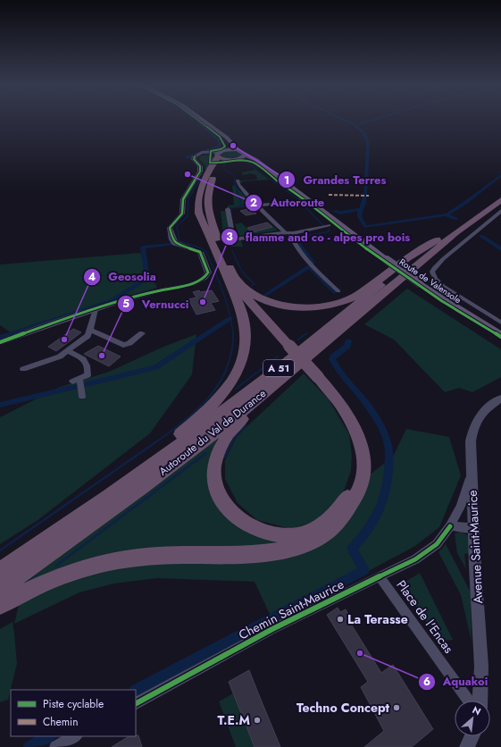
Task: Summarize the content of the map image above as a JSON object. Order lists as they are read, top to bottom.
{
  "streets": {
    "highway": ["A 51", "Autoroute du Val de Durance"],
    "main road": ["Route de Valensole"],
    "street": ["Avenue Saint-Maurice", "Chemin Saint-Maurice", "Place de l'Encas"]
  },
  "crossings": [
    ["Avenue Saint-Maurice", "Chemin Saint-Maurice"],
    ["Chemin Saint-Maurice", "Place de l'Encas"]
  ],
  "places": [
    "Grandes Terres",
    "Autoroute",
    "flamme and co - alpes pro bois",
    "Geosolia",
    "Vernucci",
    "La Terasse",
    "Aquakoi",
    "Techno Concept",
    "T.E.M"
  ],
  "legend": ["Piste cyclable", "Chemin"],
  "north": "top right"
}
